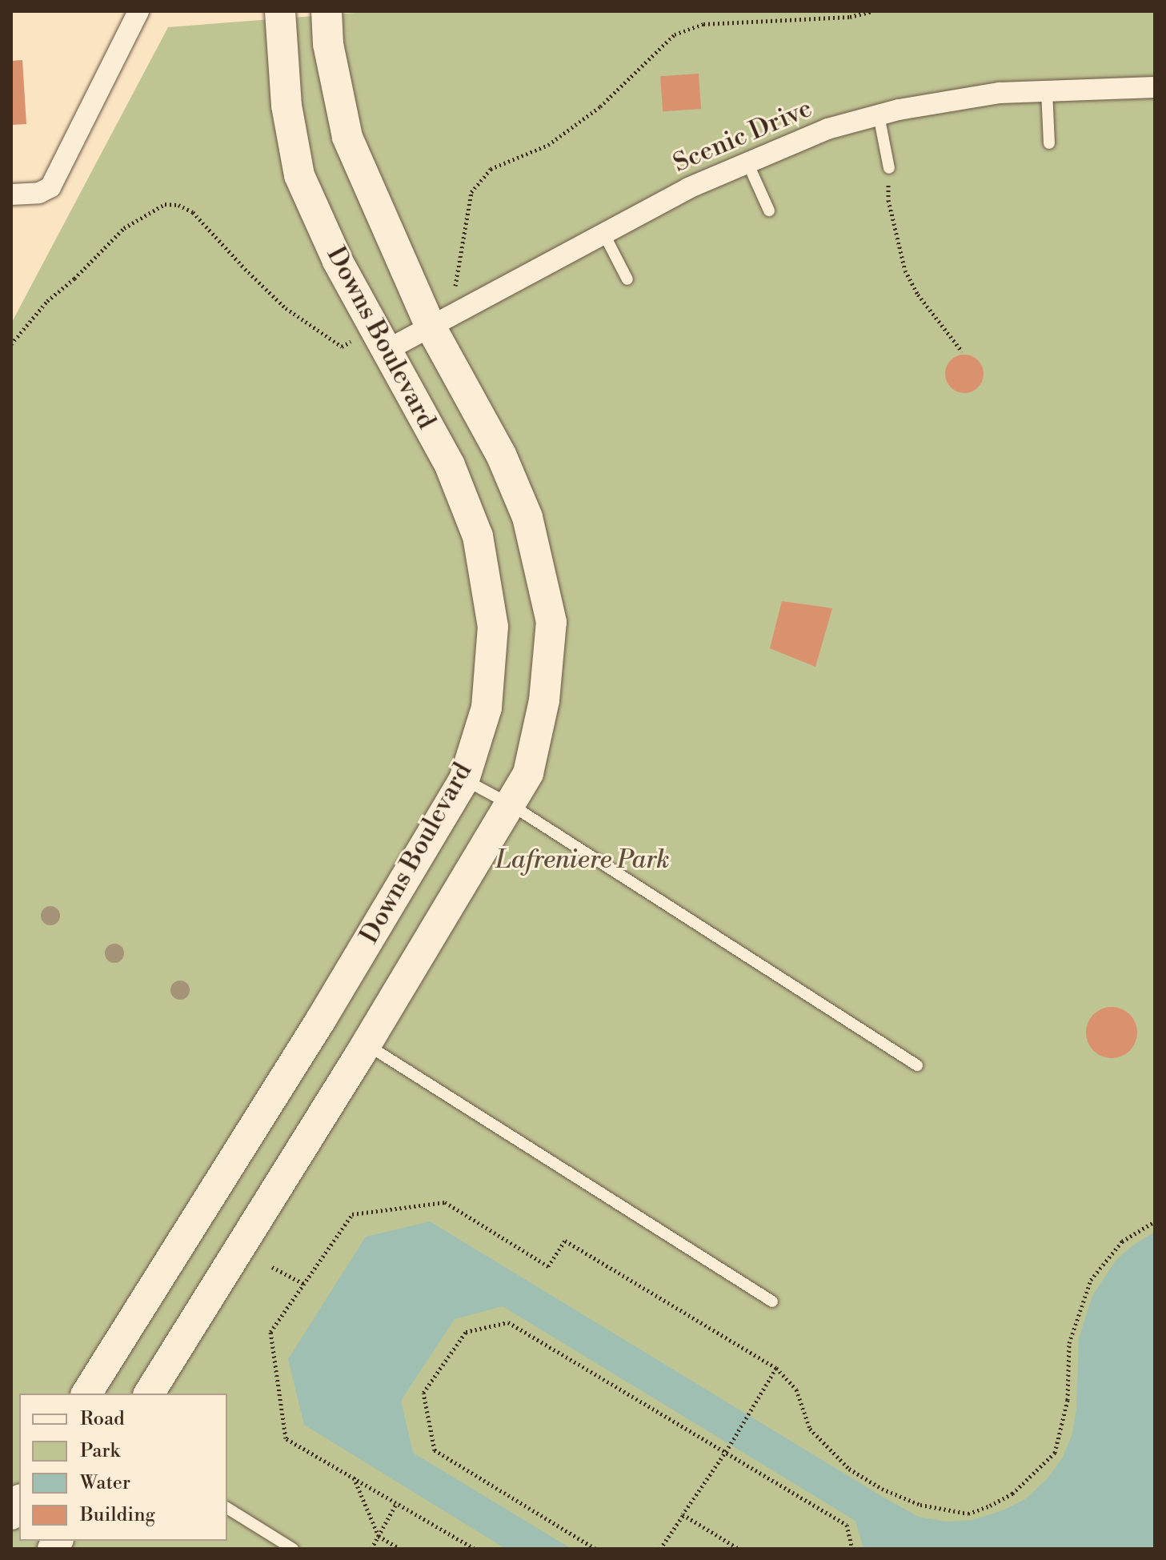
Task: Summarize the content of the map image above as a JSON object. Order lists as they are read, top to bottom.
{
  "streets": {
    "street": ["Scenic Drive", "Downs Boulevard"]
  },
  "crossings": [
    ["Scenic Drive", "Downs Boulevard"]
  ],
  "parks": ["Lafreniere Park"],
  "legend": [
    "Road",
    "Park",
    "Water",
    "Building"
  ]
}
